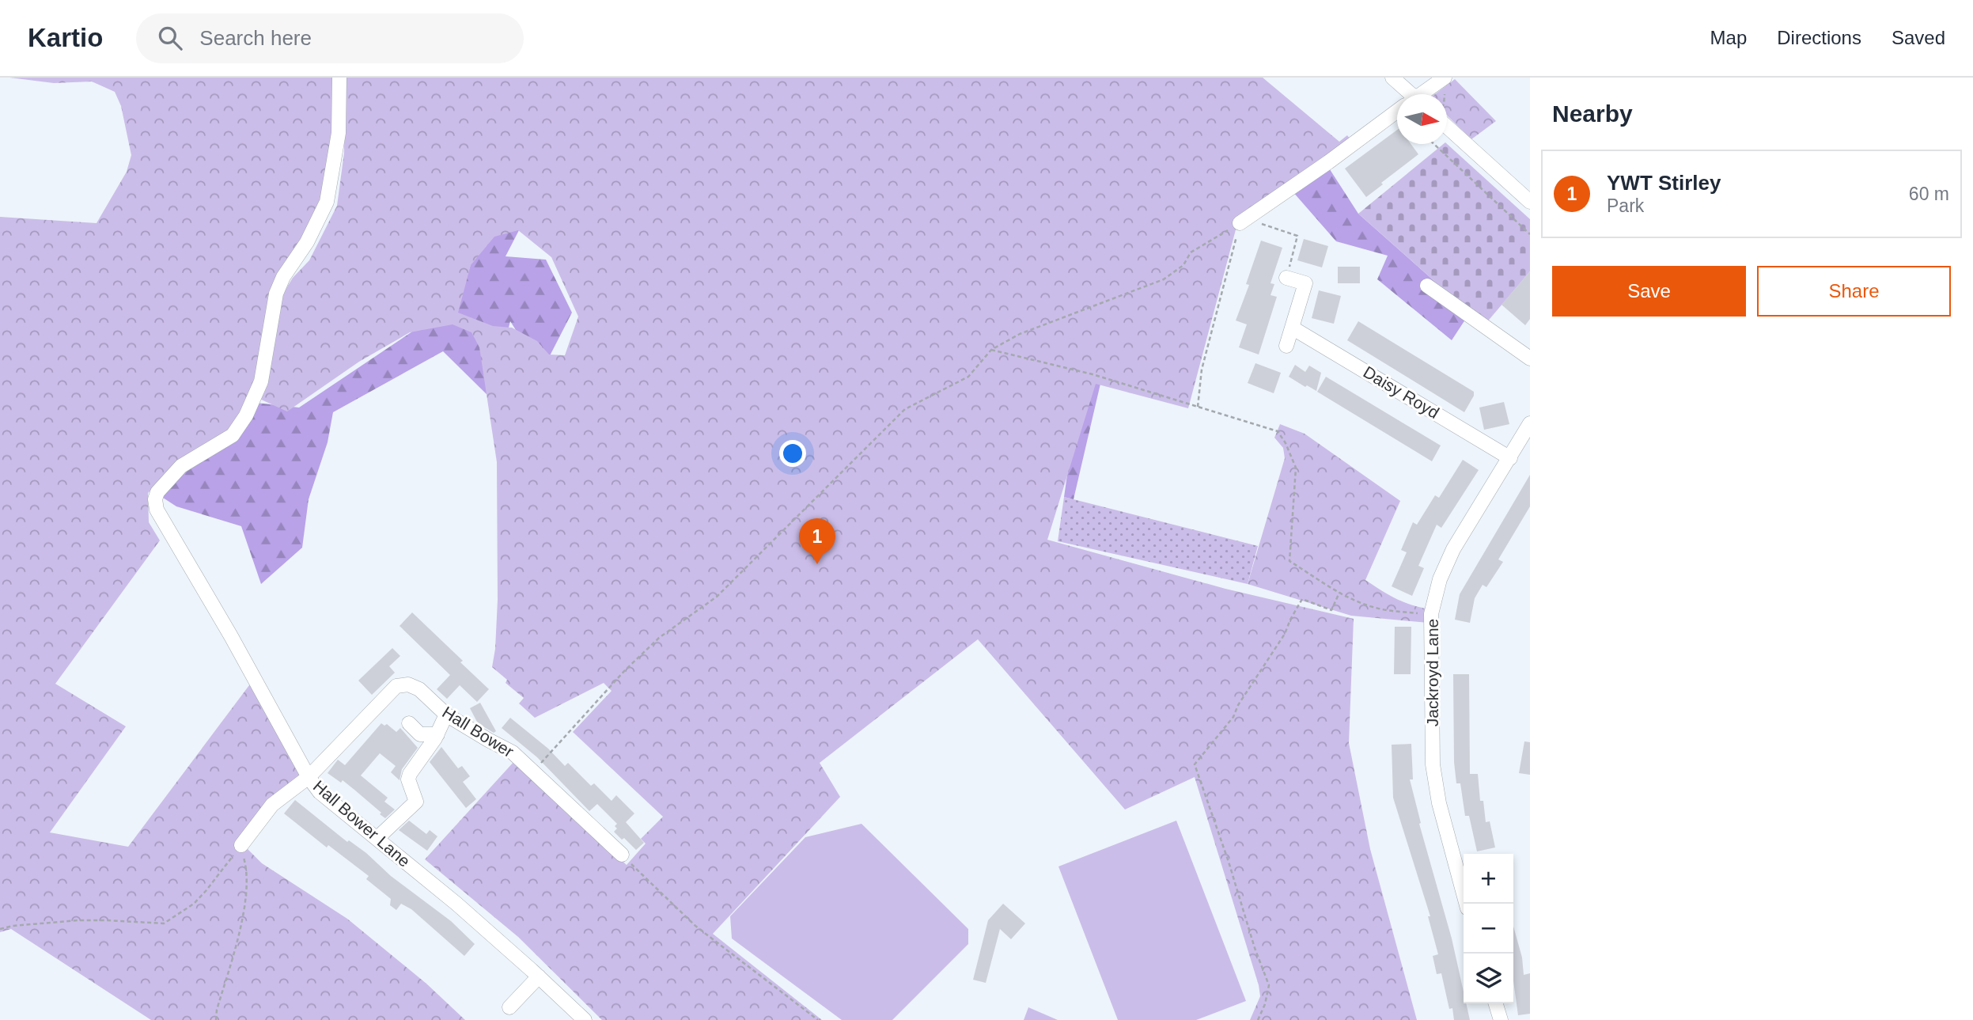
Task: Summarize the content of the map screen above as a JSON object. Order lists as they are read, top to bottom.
{
  "streets": {
    "street": [
      "Daisy Royd",
      "Jackroyd Lane",
      "Hall Bower",
      "Hall Bower Lane"
    ]
  },
  "crossings": [
    ["Daisy Royd", "Jackroyd Lane"],
    ["Hall Bower", "Hall Bower Lane"]
  ],
  "north": "right",
  "page": {
    "header": "Kartio",
    "search": "Search here",
    "nav": ["Map", "Directions", "Saved"],
    "heading": "Nearby",
    "list": [
      {
        "mark": "1",
        "name": "YWT Stirley",
        "note": "Park",
        "value": "60 m"
      }
    ],
    "buttons": ["Save", "Share"],
    "pins": "1",
    "map_buttons": ["+", "−"]
  }
}
